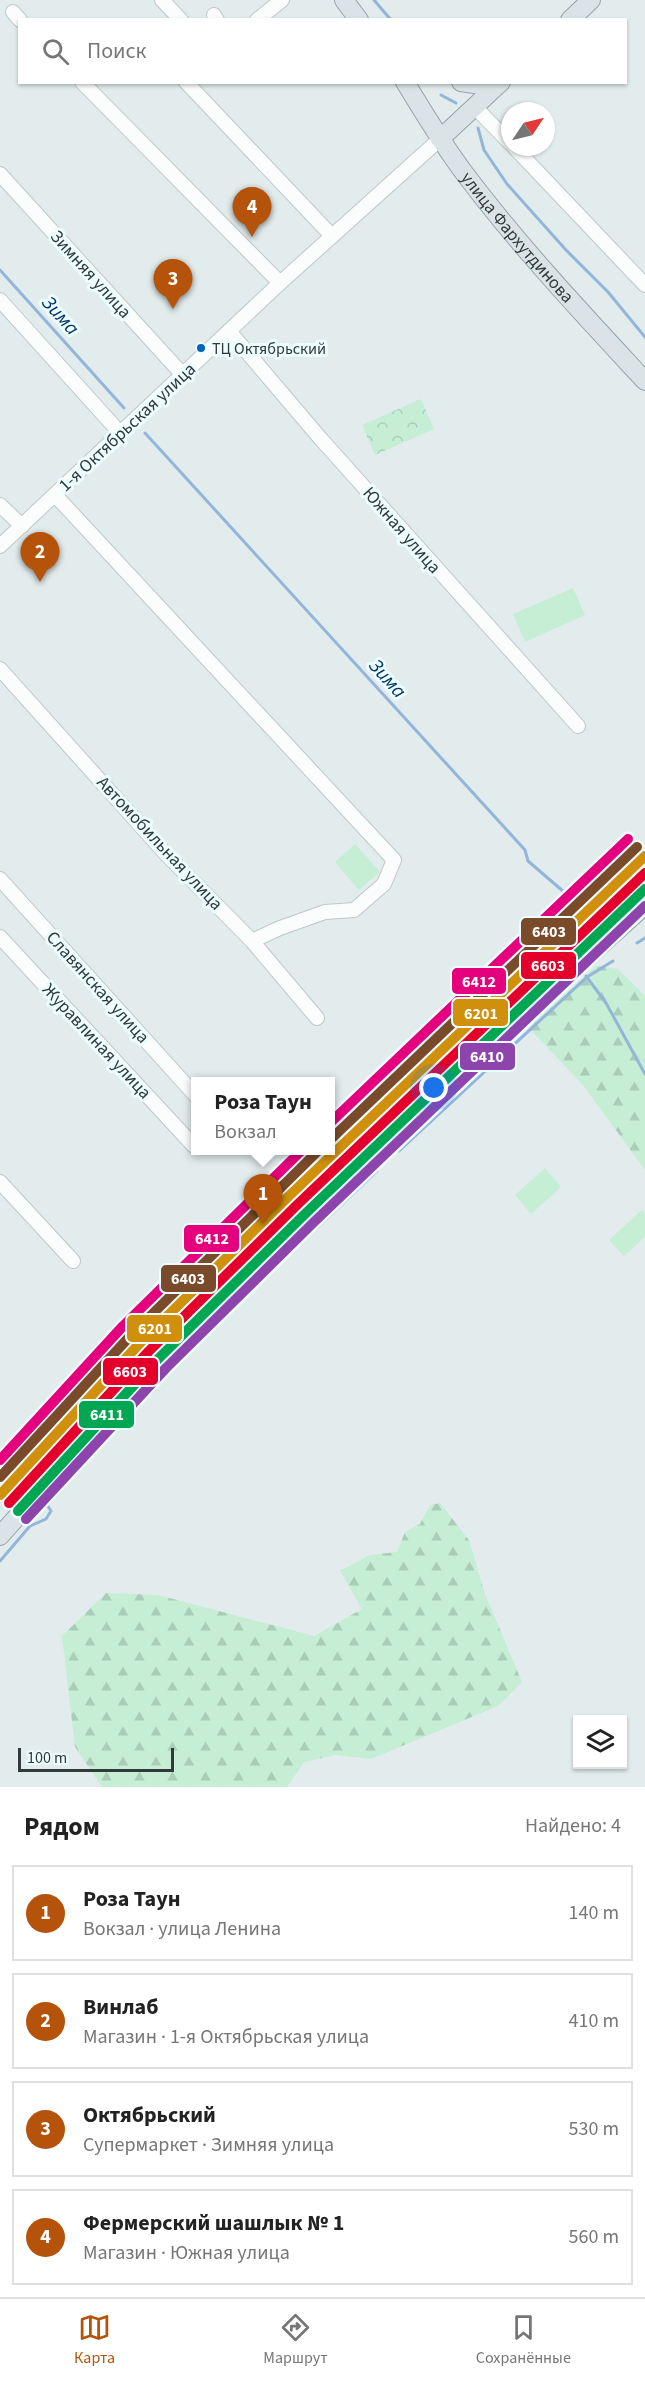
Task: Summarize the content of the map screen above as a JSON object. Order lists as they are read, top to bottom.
{
  "streets": {
    "main road": ["улица Фархутдинова"],
    "street": [
      "Зимняя улица",
      "1-я Октябрьская улица",
      "Южная улица",
      "Автомобильная улица",
      "Славянская улица",
      "Журавлиная улица"
    ]
  },
  "crossings": [
    ["улица Фархутдинова", "1-я Октябрьская улица"],
    ["Зимняя улица", "1-я Октябрьская улица"],
    ["1-я Октябрьская улица", "Южная улица"]
  ],
  "water": ["Зима"],
  "places": ["ТЦ Октябрьский"],
  "lines": [
    "transit line 6412",
    "transit line 6403",
    "transit line 6201",
    "transit line 6603",
    "transit line 6411",
    "transit line 6410"
  ],
  "scale_bar": "100 m",
  "north": "top right",
  "page": {
    "search": "Поиск",
    "pins": [
      "4",
      "3",
      "2",
      "1"
    ],
    "popup": ["Роза Таун", "Вокзал"],
    "scale": "100 m",
    "heading": ["Рядом", "Найдено: 4"],
    "list": [
      {
        "mark": "1",
        "name": "Роза Таун",
        "note": "Вокзал · улица Ленина",
        "value": "140 m"
      },
      {
        "mark": "2",
        "name": "Винлаб",
        "note": "Магазин · 1-я Октябрьская улица",
        "value": "410 m"
      },
      {
        "mark": "3",
        "name": "Октябрьский",
        "note": "Супермаркет · Зимняя улица",
        "value": "530 m"
      },
      {
        "mark": "4",
        "name": "Фермерский шашлык № 1",
        "note": "Магазин · Южная улица",
        "value": "560 m"
      }
    ],
    "nav": ["Карта", "Маршрут", "Сохранённые"]
  }
}
